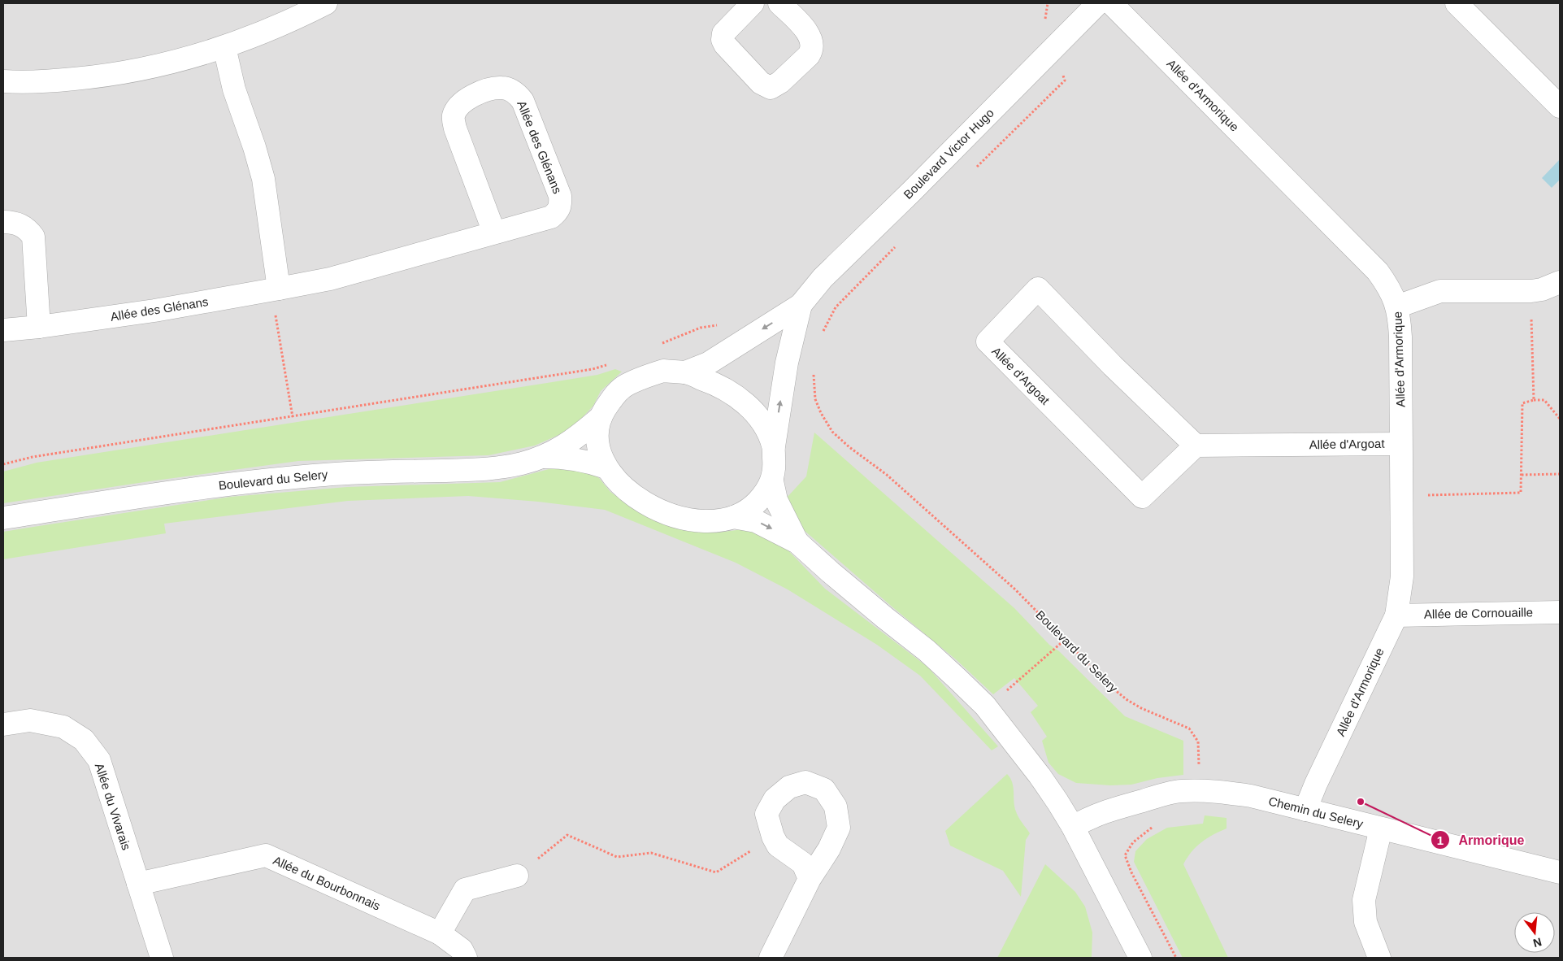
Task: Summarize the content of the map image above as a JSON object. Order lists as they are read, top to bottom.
{
  "streets": {
    "street": [
      "Allée d'Armorique",
      "Allée des Glénans",
      "Boulevard Victor Hugo",
      "Allée d'Argoat",
      "Boulevard du Selery",
      "Allée de Cornouaille",
      "Allée du Vivarais",
      "Chemin du Selery",
      "Allée du Bourbonnais"
    ]
  },
  "crossings": [
    ["Allée d'Armorique", "Allée d'Argoat"],
    ["Allée d'Armorique", "Allée de Cornouaille"],
    ["Allée d'Armorique", "Chemin du Selery"],
    ["Boulevard Victor Hugo", "Boulevard du Selery"],
    ["Boulevard du Selery", "Chemin du Selery"],
    ["Allée du Vivarais", "Allée du Bourbonnais"]
  ],
  "places": ["Armorique"],
  "north": "bottom"
}
